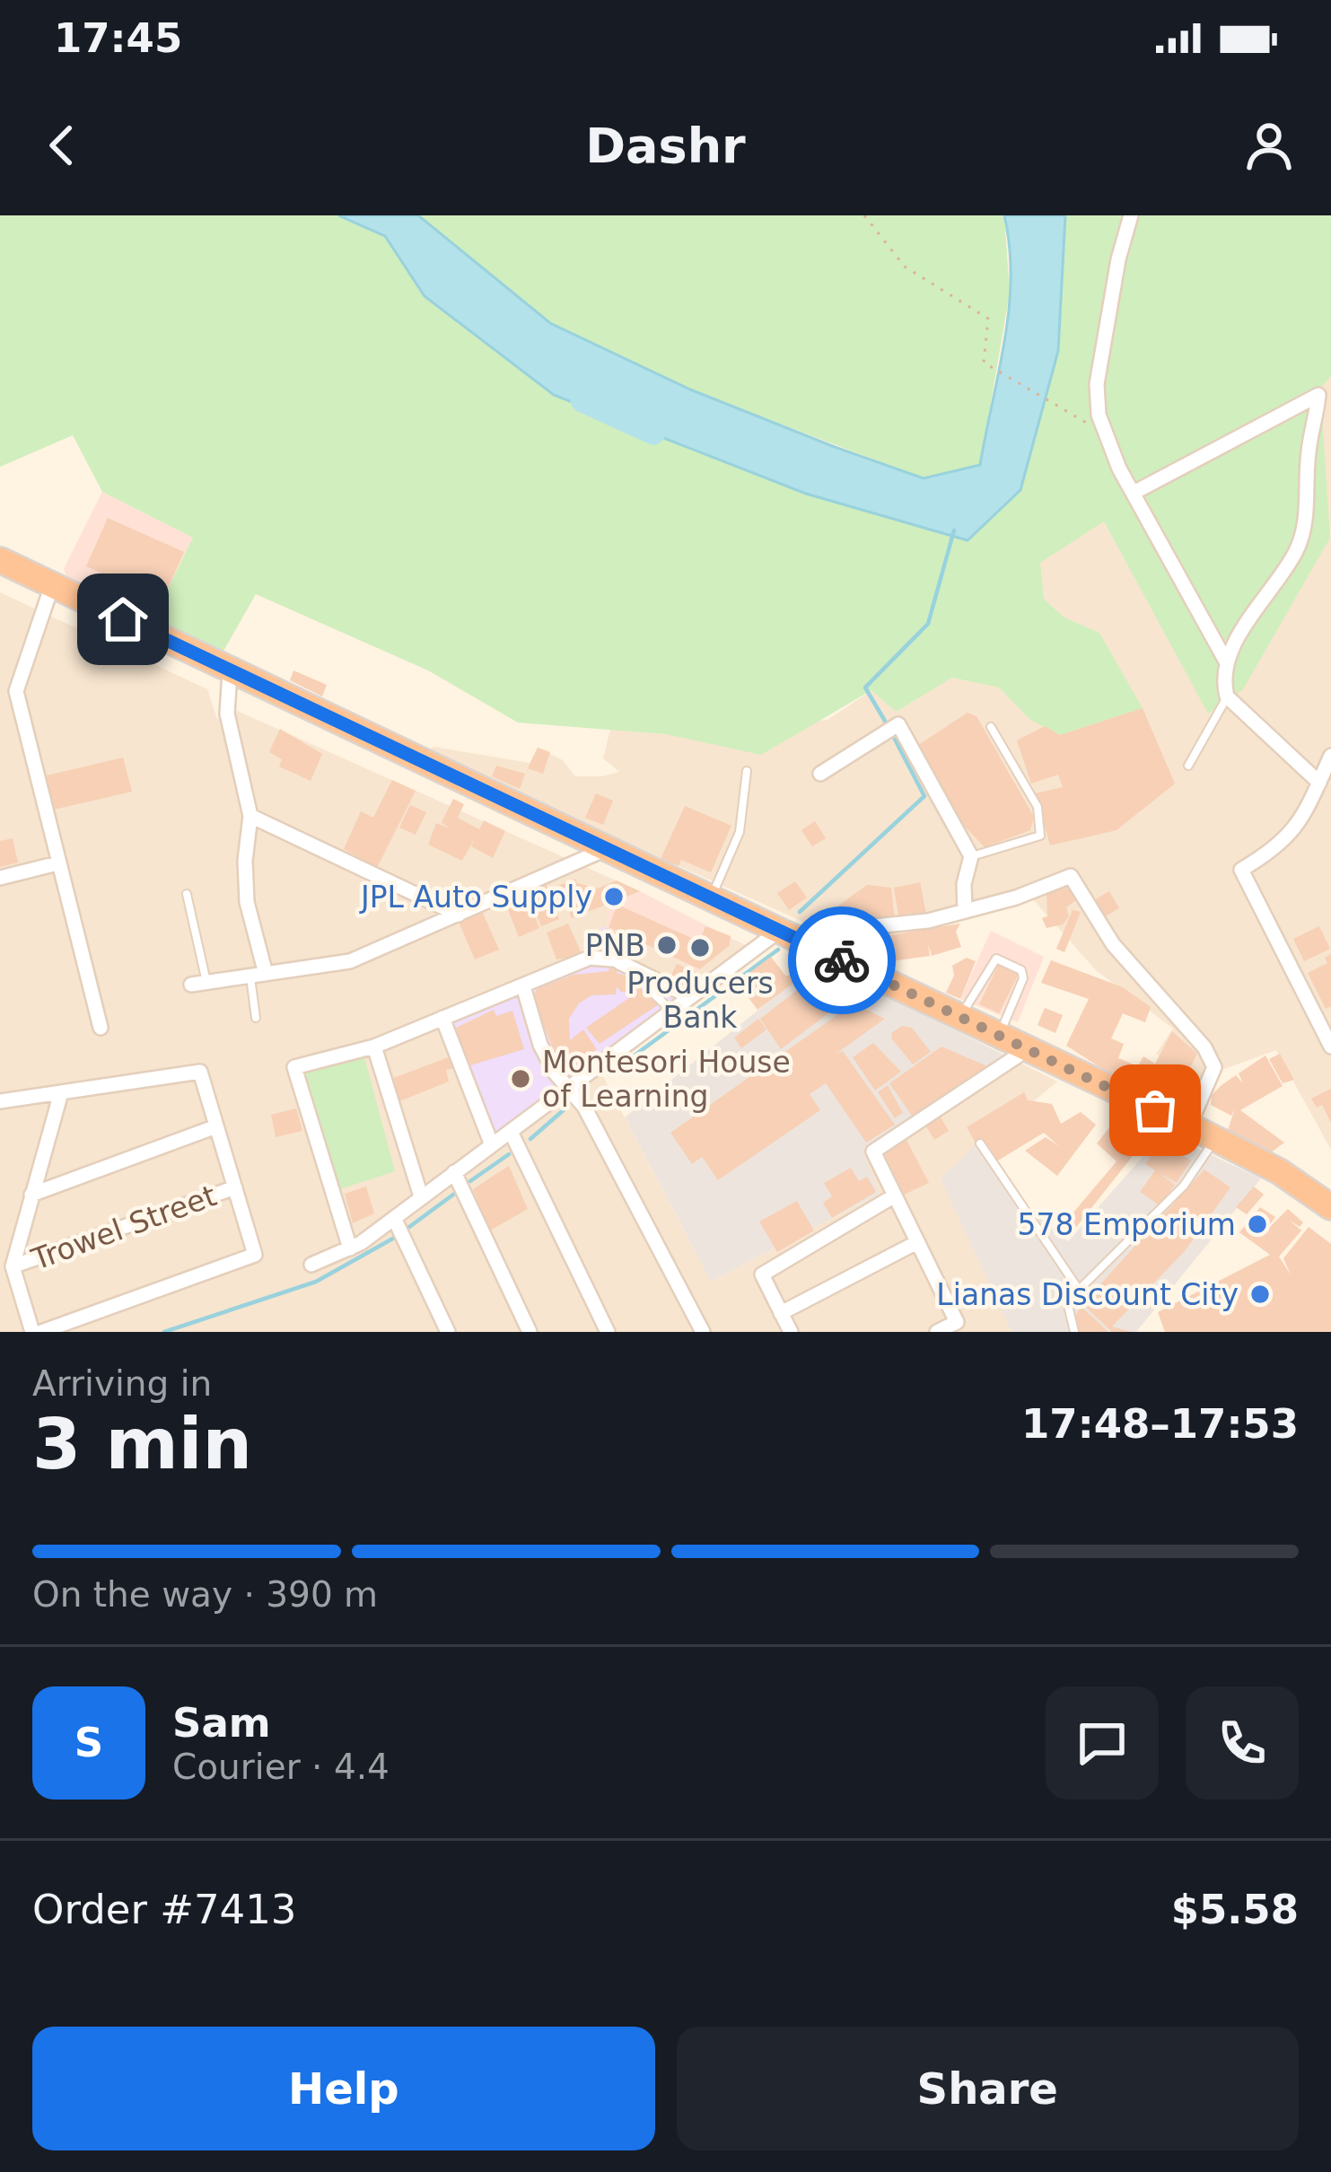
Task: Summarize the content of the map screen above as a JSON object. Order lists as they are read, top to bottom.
{
  "streets": {
    "street": ["Trowel Street"]
  },
  "places": [
    "JPL Auto Supply",
    "PNB",
    "Producers Bank",
    "Montesori House of Learning",
    "578 Emporium",
    "Lianas Discount City"
  ],
  "page": {
    "status": "17:45",
    "header": "Dashr",
    "heading": ["3 min", "Arriving in", "17:48–17:53"],
    "panel": [
      "Sam",
      "Courier · 4.4",
      "Order #7413",
      "$5.58"
    ],
    "bar": "On the way · 390 m",
    "round": "S",
    "buttons": ["Help", "Share"]
  }
}
